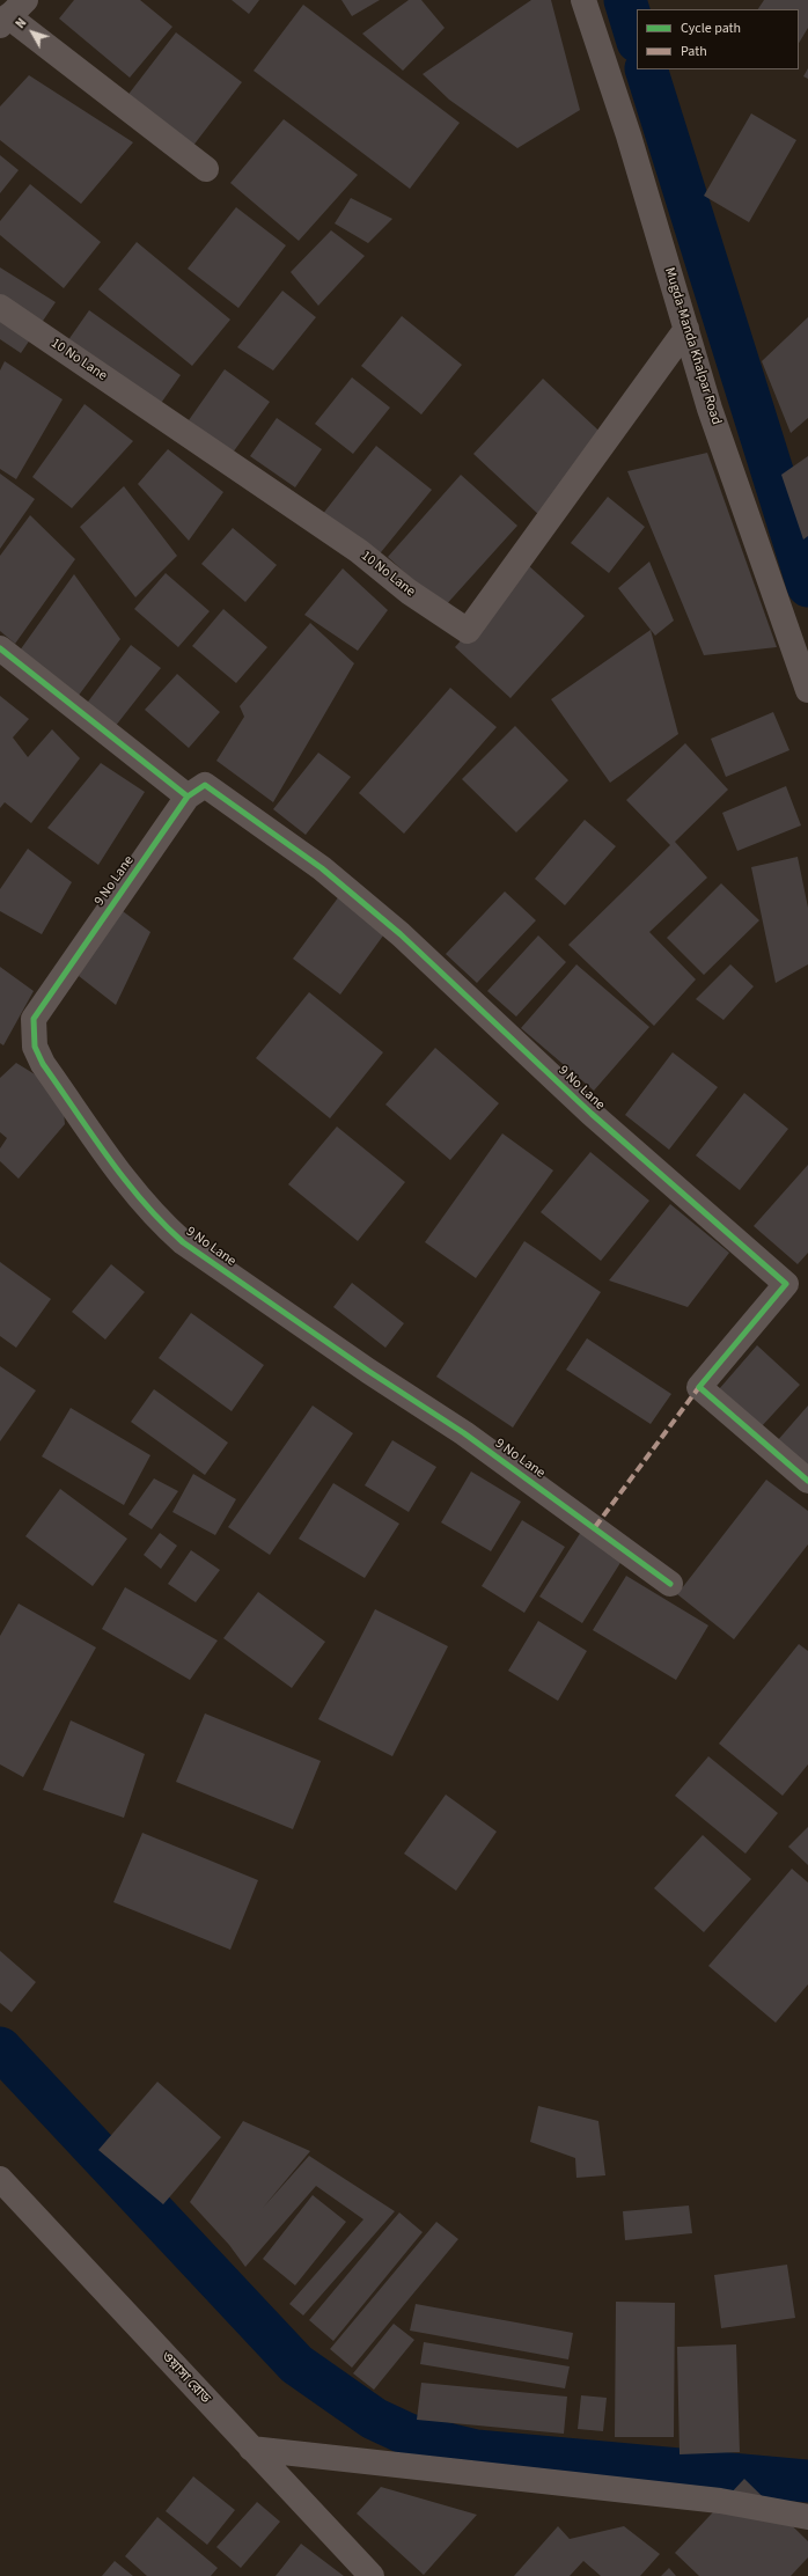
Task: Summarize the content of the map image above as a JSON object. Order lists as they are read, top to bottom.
{
  "streets": {
    "street": [
      "Mugda-Manda Khalpar Road",
      "10 No Lane",
      "9 No Lane",
      "ওয়াসা রোড"
    ]
  },
  "crossings": [
    ["Mugda-Manda Khalpar Road", "10 No Lane"]
  ],
  "legend": ["Cycle path", "Path"],
  "north": "top left"
}
